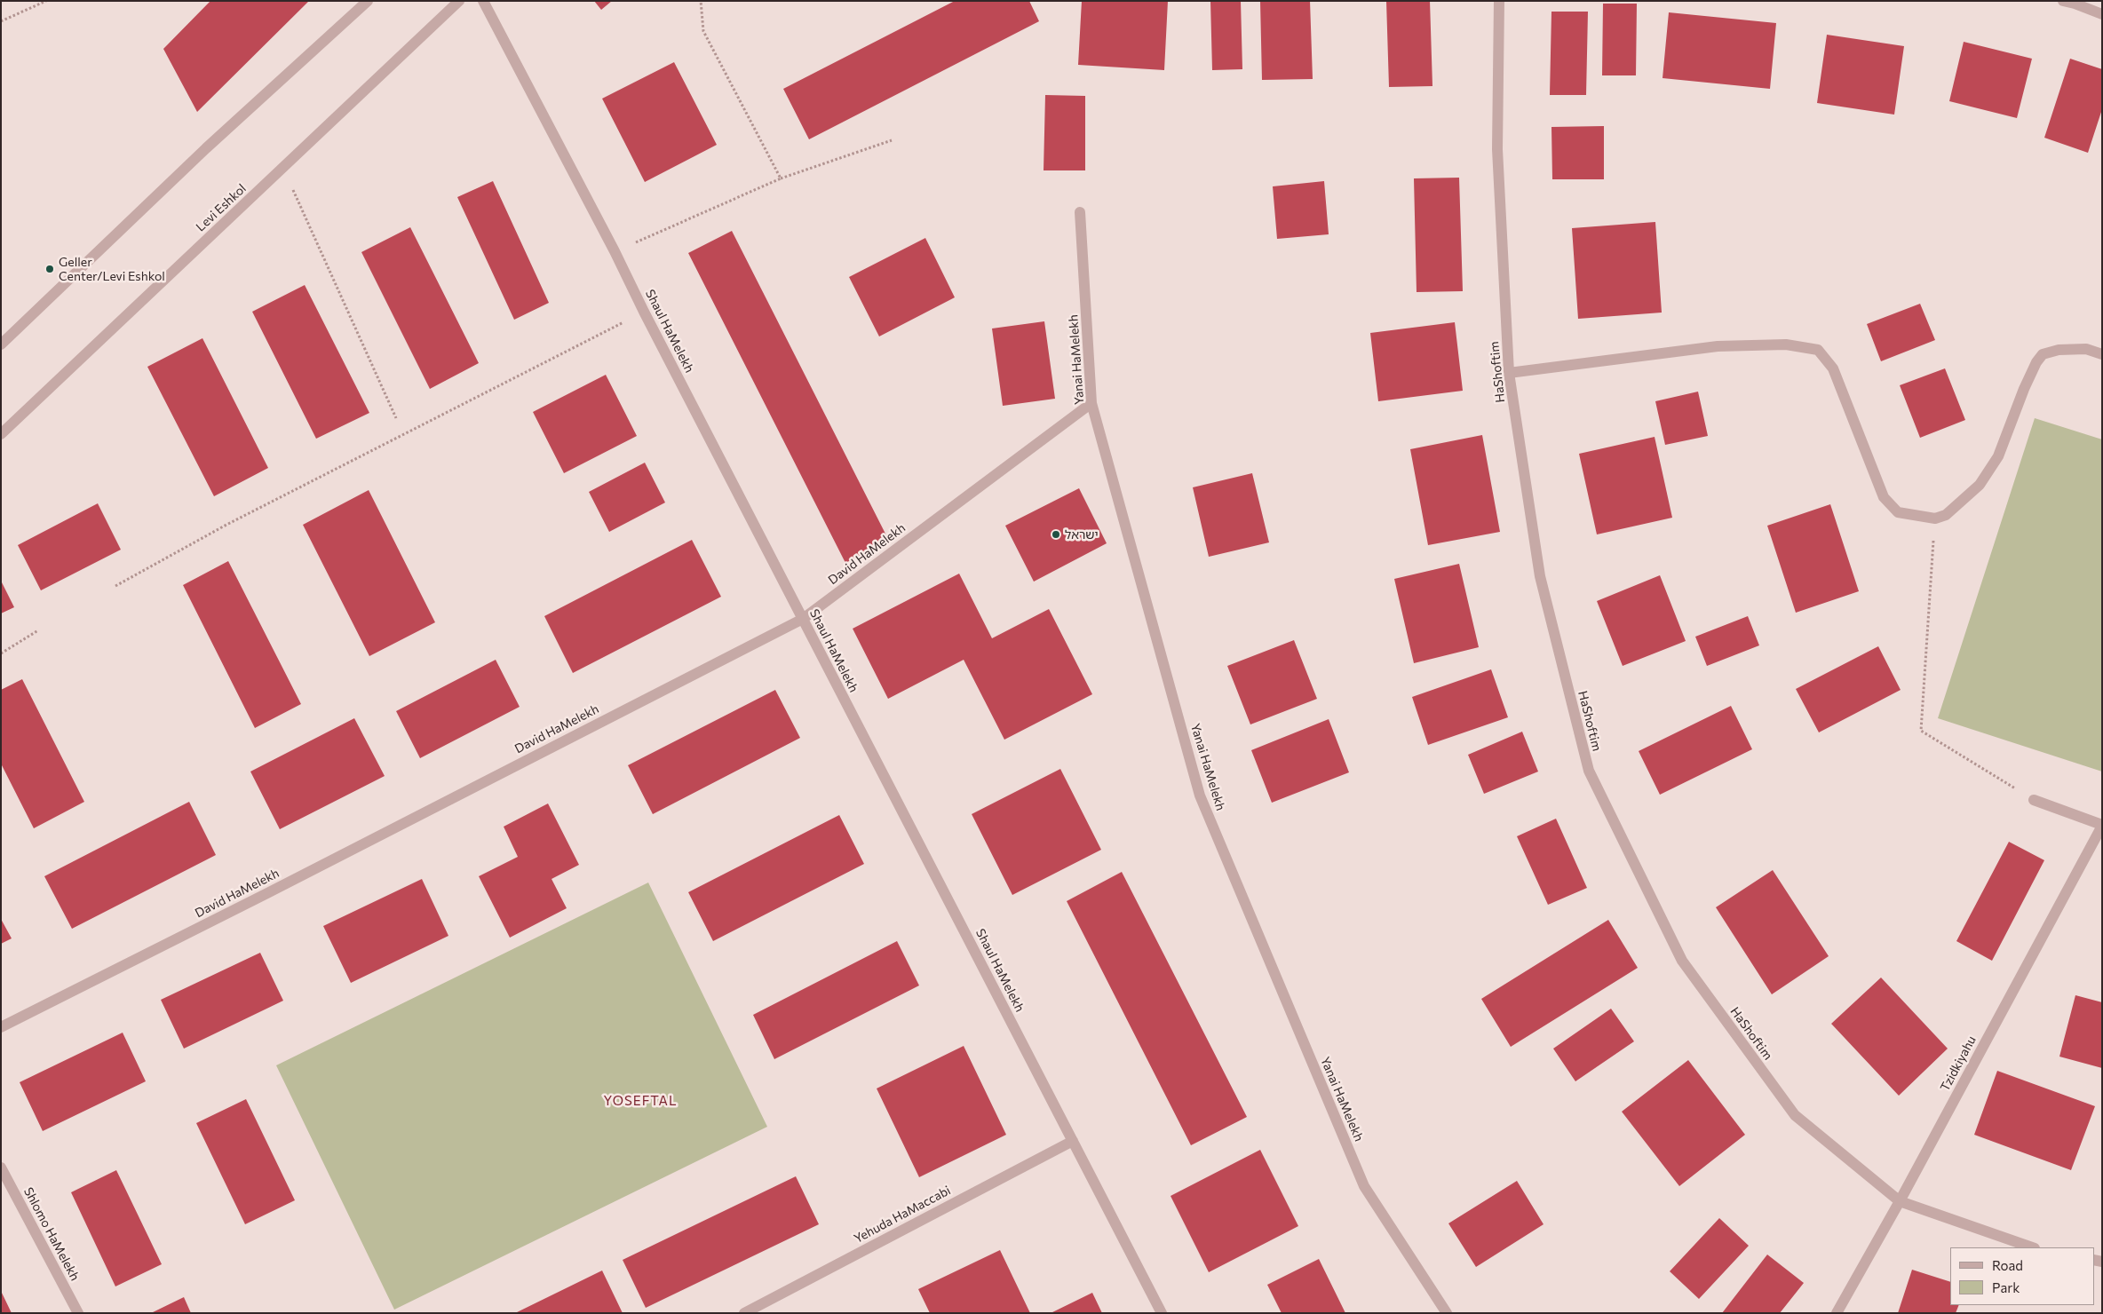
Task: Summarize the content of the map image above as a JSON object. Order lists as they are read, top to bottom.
{
  "streets": {
    "street": [
      "Levi Eshkol",
      "Shaul HaMelekh",
      "Yanai HaMelekh",
      "HaShoftim",
      "David HaMelekh",
      "Tzidkiyahu",
      "Yehuda HaMaccabi",
      "Shlomo HaMelekh"
    ]
  },
  "crossings": [
    ["Shaul HaMelekh", "David HaMelekh"],
    ["Shaul HaMelekh", "Yehuda HaMaccabi"],
    ["Yanai HaMelekh", "David HaMelekh"],
    ["HaShoftim", "Tzidkiyahu"]
  ],
  "districts": ["YOSEFTAL"],
  "places": ["Geller Center/Levi Eshkol", "ישראל"],
  "legend": ["Road", "Park"]
}
